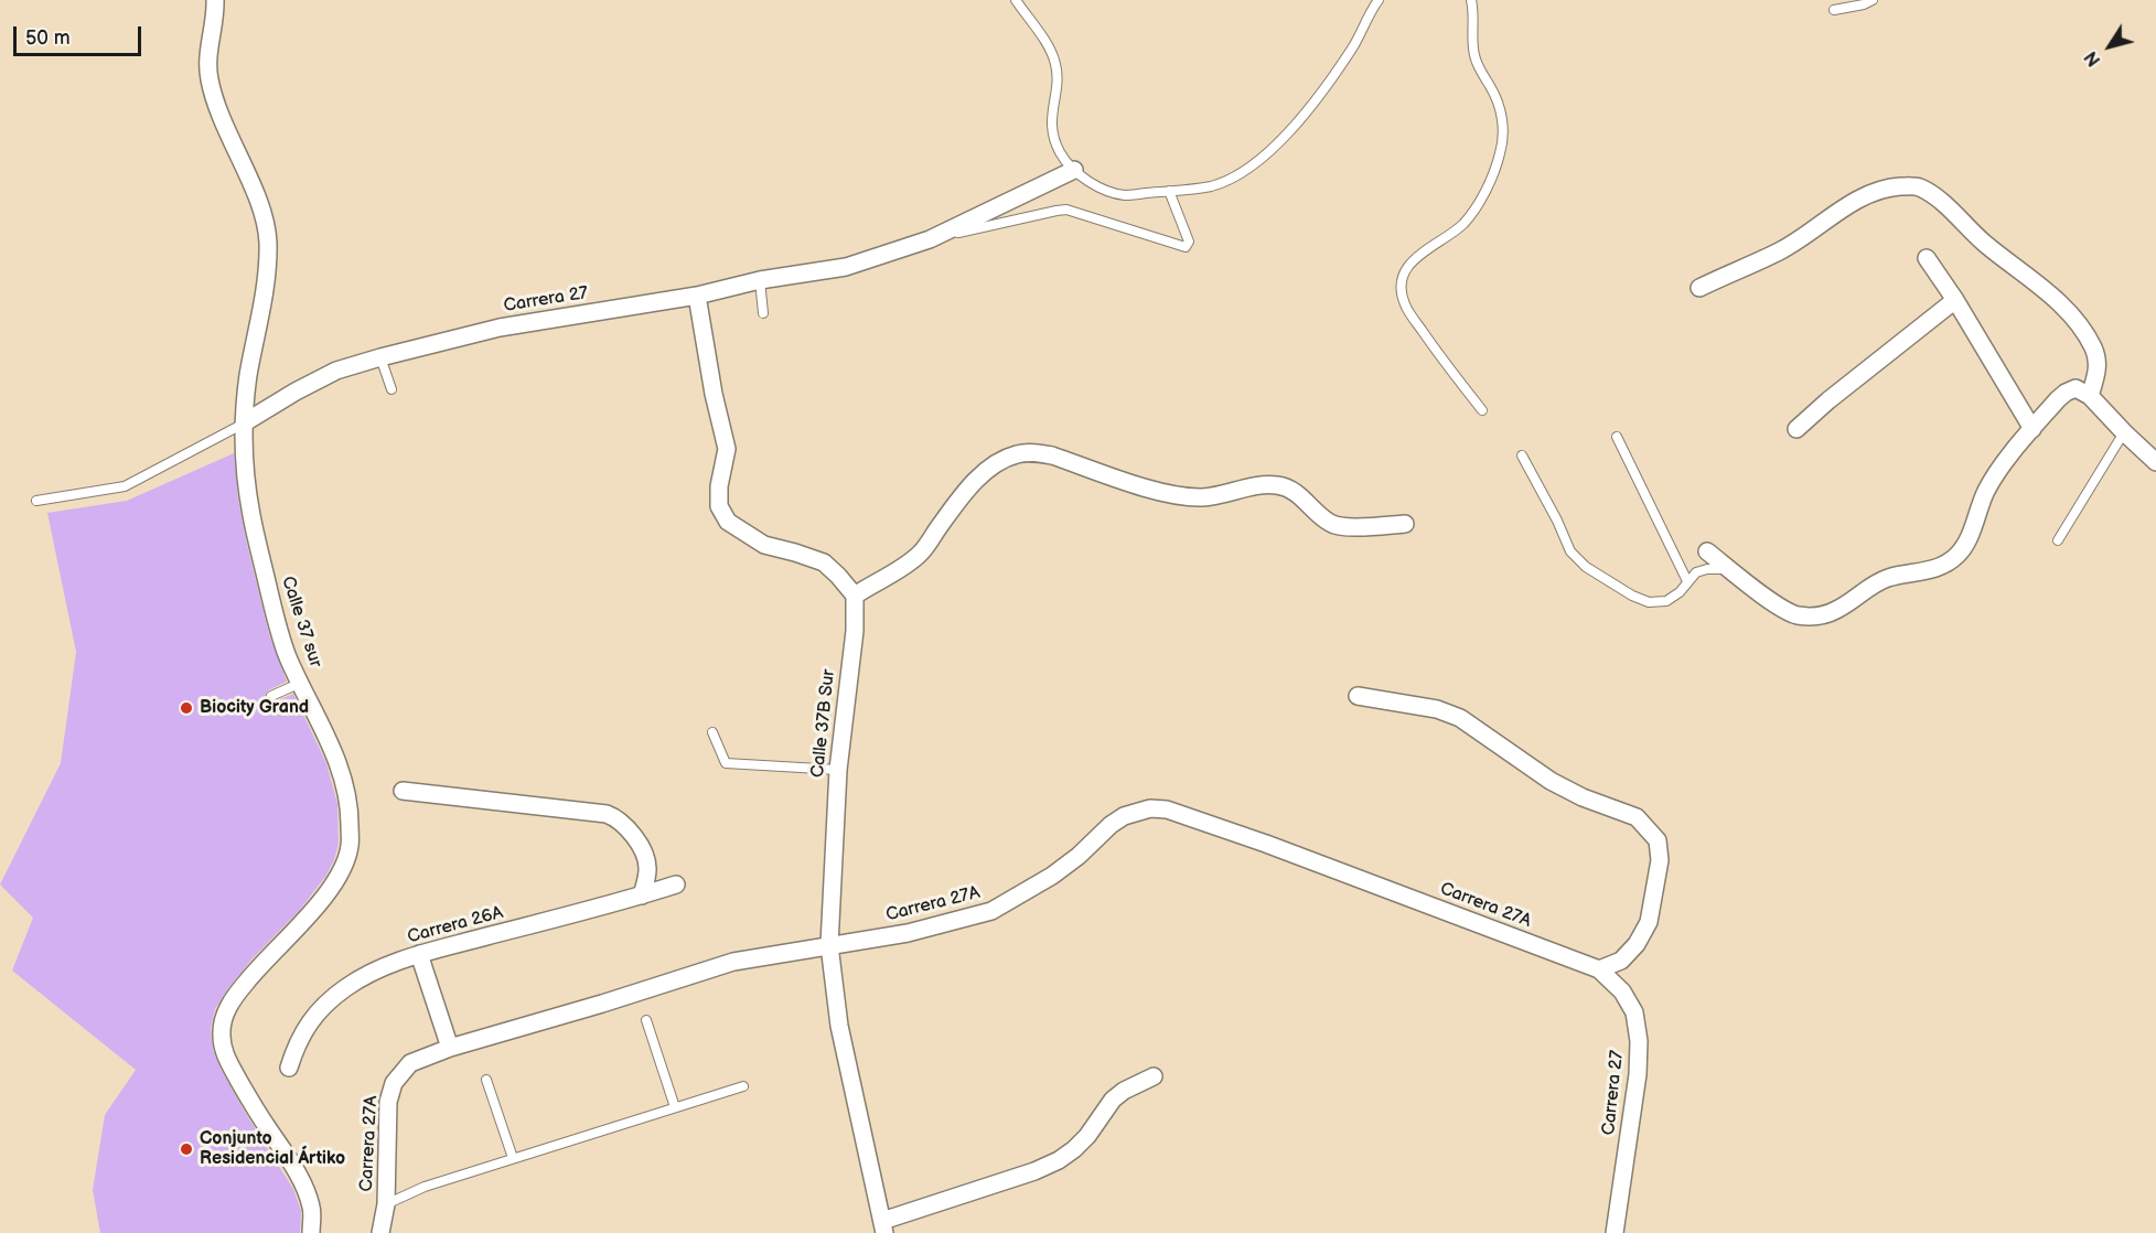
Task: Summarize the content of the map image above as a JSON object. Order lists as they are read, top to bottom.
{
  "streets": {
    "street": [
      "Carrera 27",
      "Calle 37 sur",
      "Calle 37B Sur",
      "Carrera 27A",
      "Carrera 26A"
    ]
  },
  "crossings": [
    ["Carrera 27", "Calle 37 sur"],
    ["Carrera 27", "Carrera 27A"],
    ["Calle 37B Sur", "Carrera 27A"]
  ],
  "places": ["Biocity Grand", "Conjunto Residencial Ártiko"],
  "scale_bar": "50 m",
  "north": "bottom left"
}
